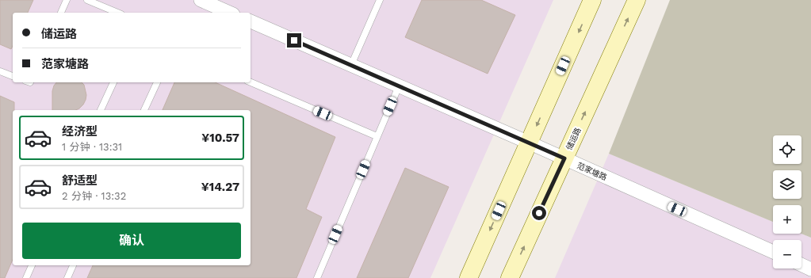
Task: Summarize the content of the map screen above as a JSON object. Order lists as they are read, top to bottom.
{
  "streets": {
    "main road": ["储运路"],
    "street": ["范家塘路"]
  },
  "crossings": [
    ["储运路", "范家塘路"]
  ],
  "page": {
    "banner": ["储运路", "范家塘路"],
    "list": [
      {
        "name": "经济型",
        "note": "1 分钟 · 13:31",
        "value": "¥10.57"
      },
      {
        "name": "舒适型",
        "note": "2 分钟 · 13:32",
        "value": "¥14.27"
      }
    ],
    "map_buttons": ["+", "−"],
    "buttons": "确认"
  }
}
